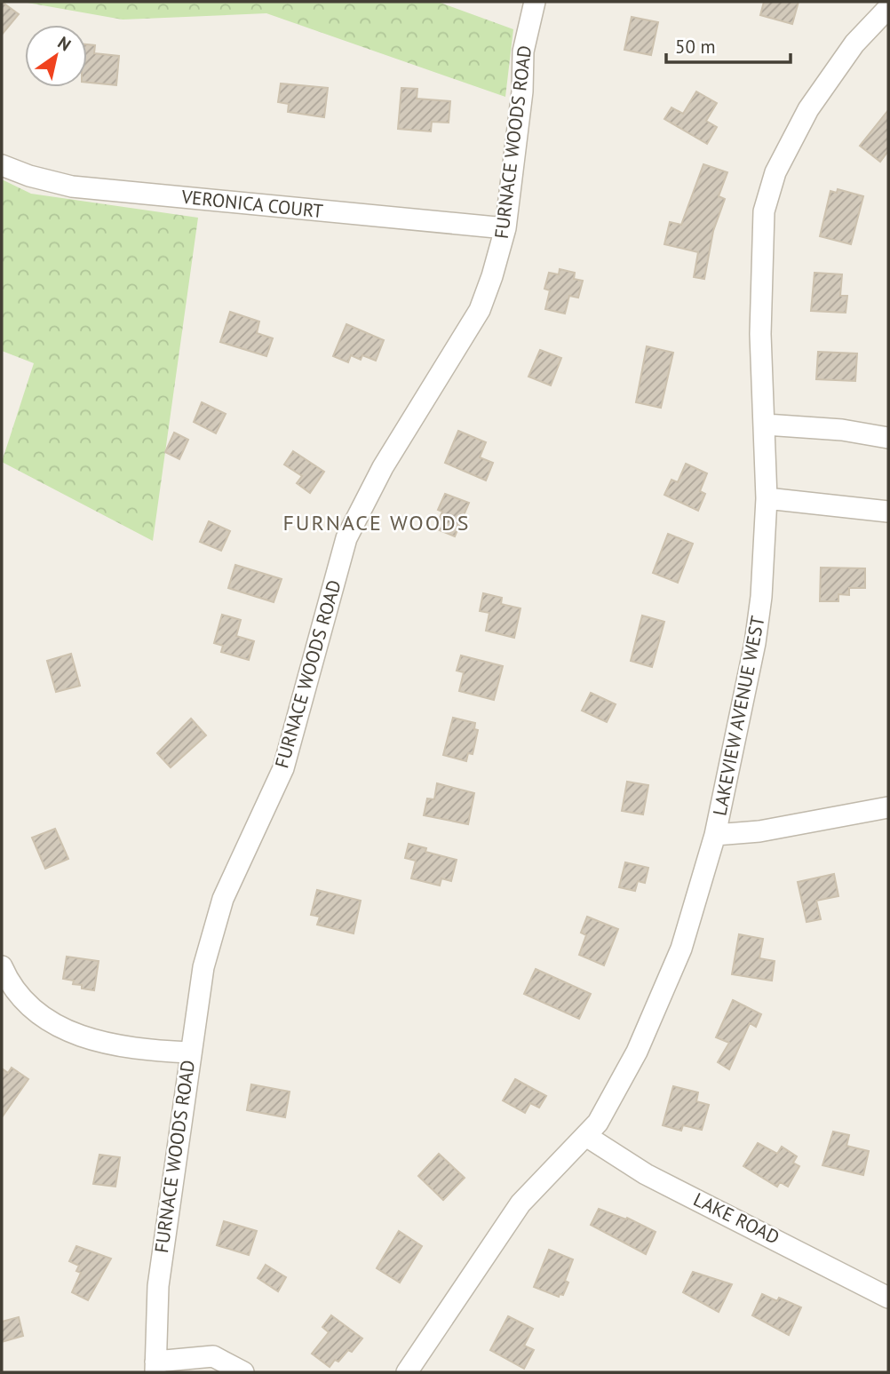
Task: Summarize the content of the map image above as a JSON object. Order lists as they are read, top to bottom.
{
  "streets": {
    "street": [
      "FURNACE WOODS ROAD",
      "VERONICA COURT",
      "LAKEVIEW AVENUE WEST",
      "LAKE ROAD"
    ]
  },
  "crossings": [
    ["FURNACE WOODS ROAD", "VERONICA COURT"],
    ["LAKEVIEW AVENUE WEST", "LAKE ROAD"]
  ],
  "districts": ["FURNACE WOODS"],
  "scale_bar": "50 m",
  "north": "top right"
}
